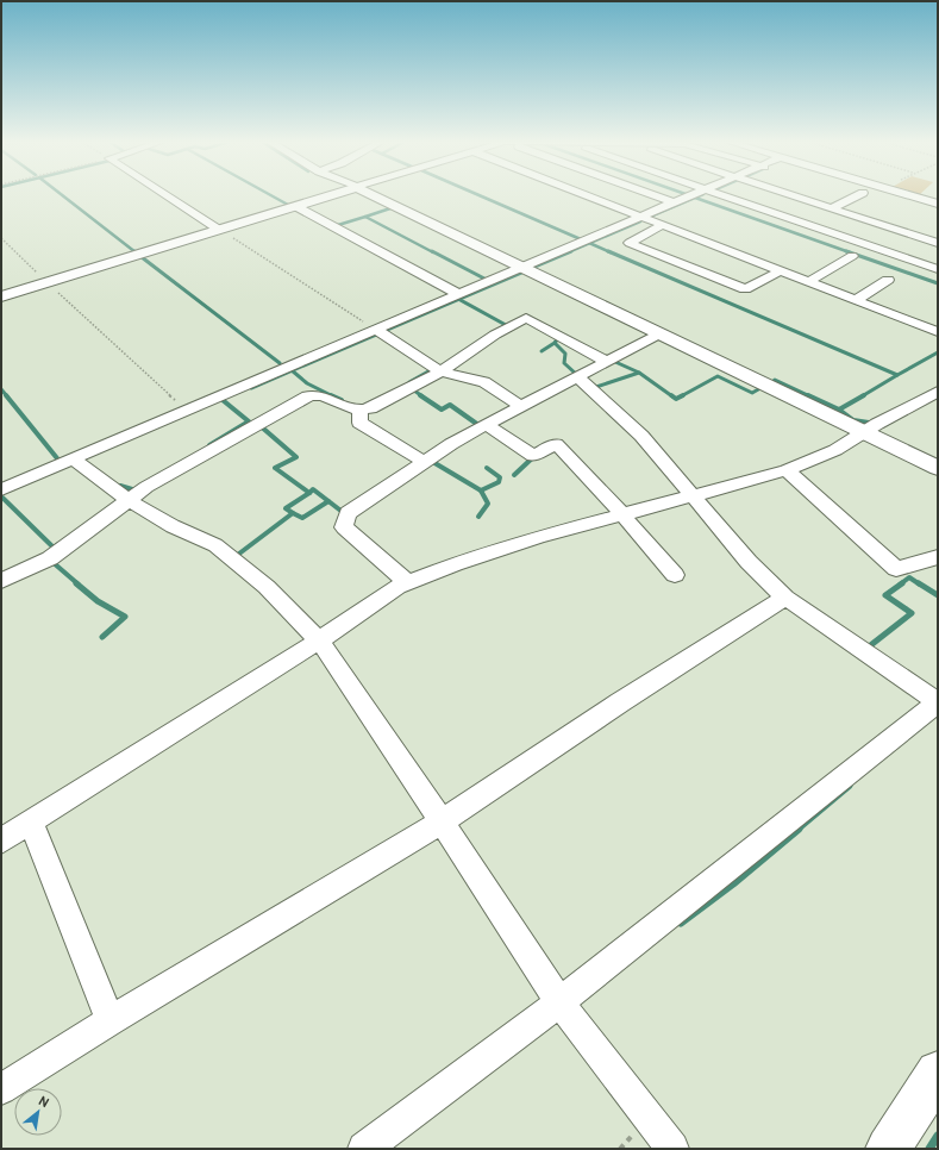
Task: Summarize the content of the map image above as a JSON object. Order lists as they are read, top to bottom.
{
  "north": "top right"
}
